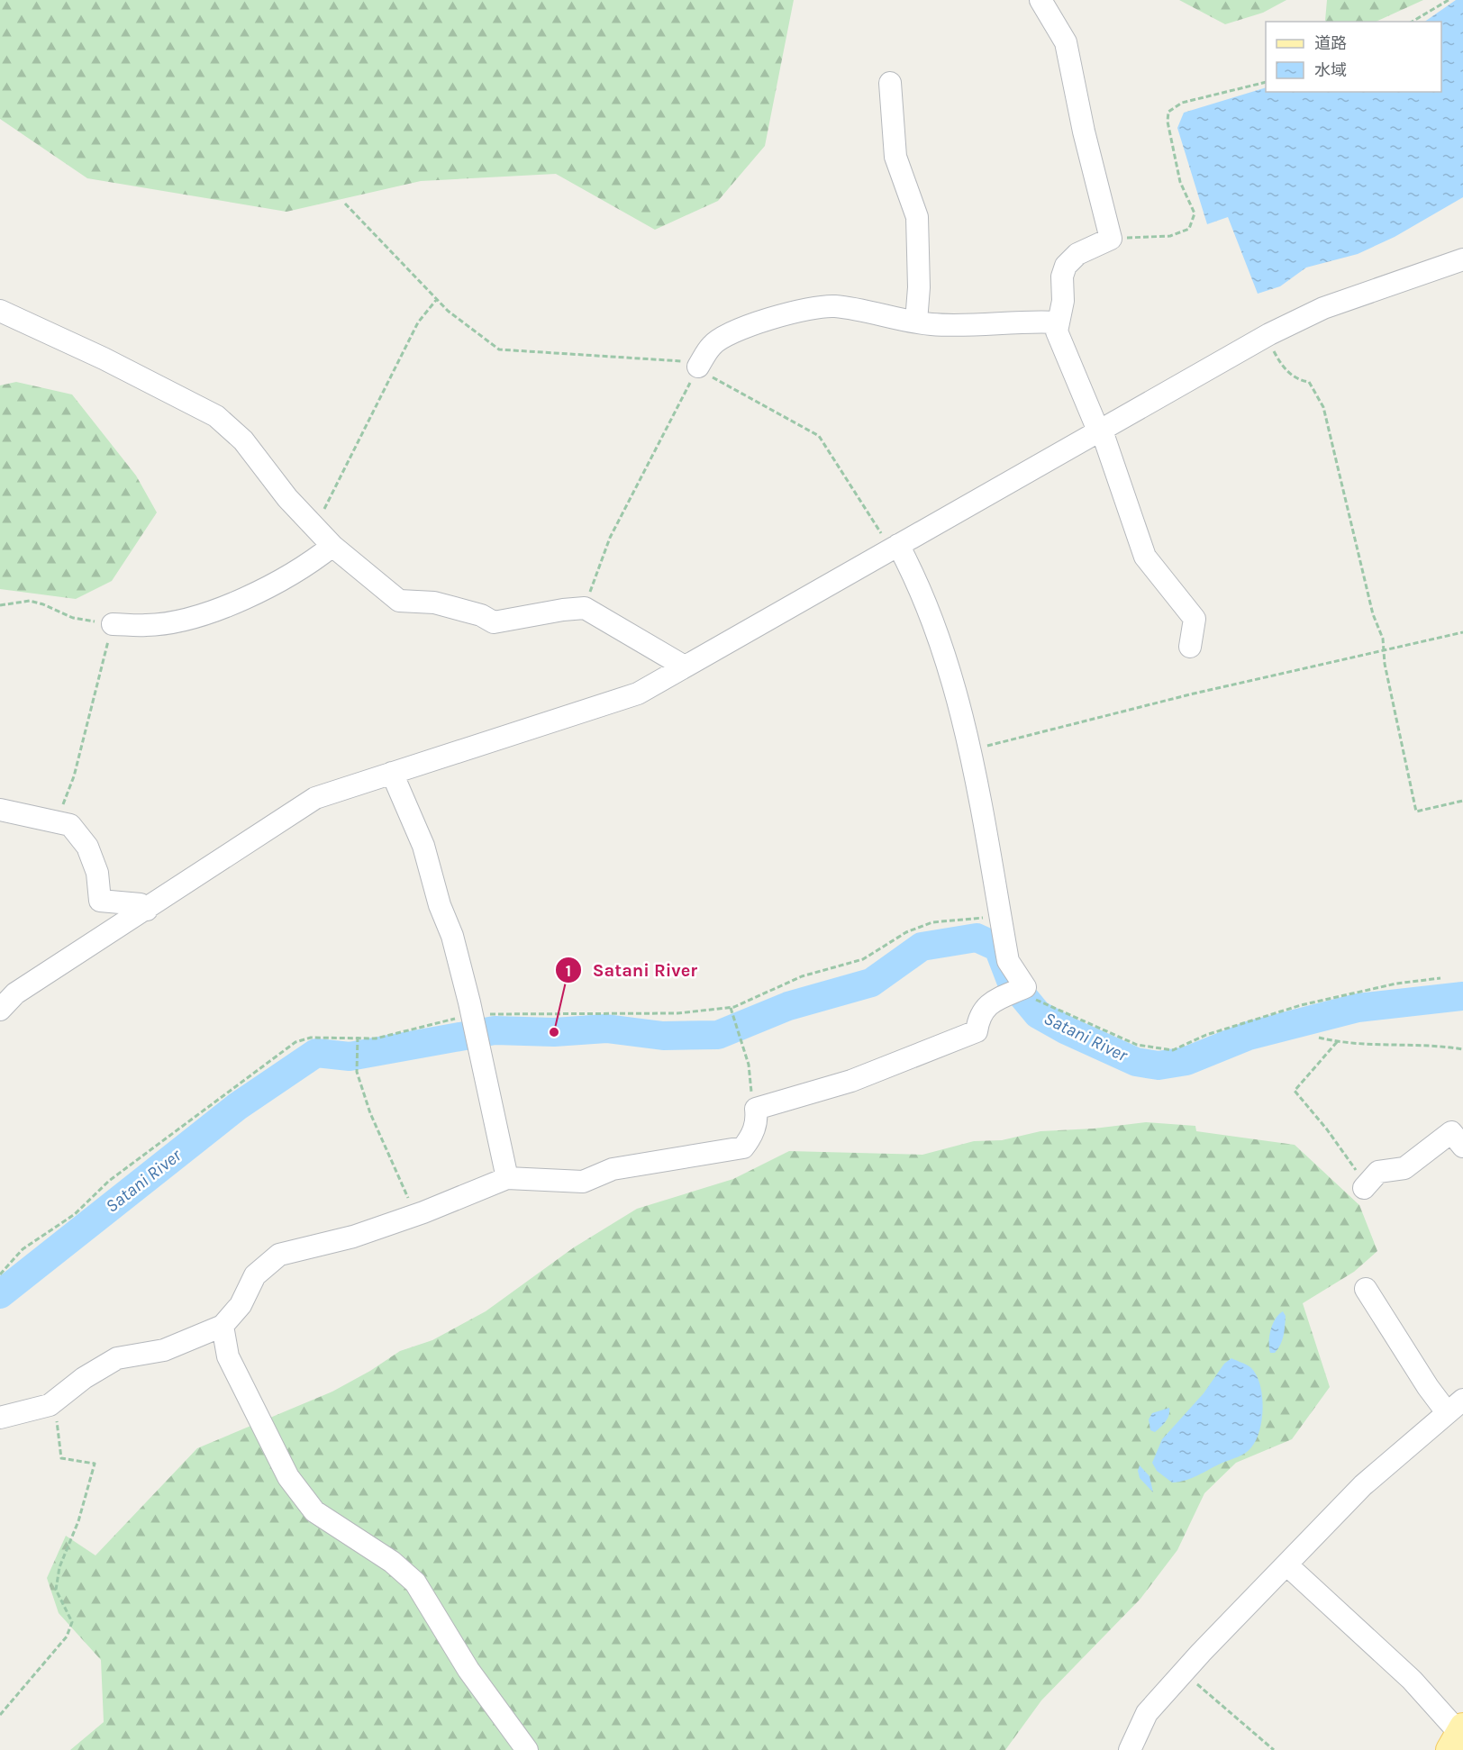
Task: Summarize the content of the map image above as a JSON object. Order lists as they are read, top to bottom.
{
  "water": ["Satani River"],
  "places": ["Satani River"],
  "legend": ["道路", "水域"]
}
